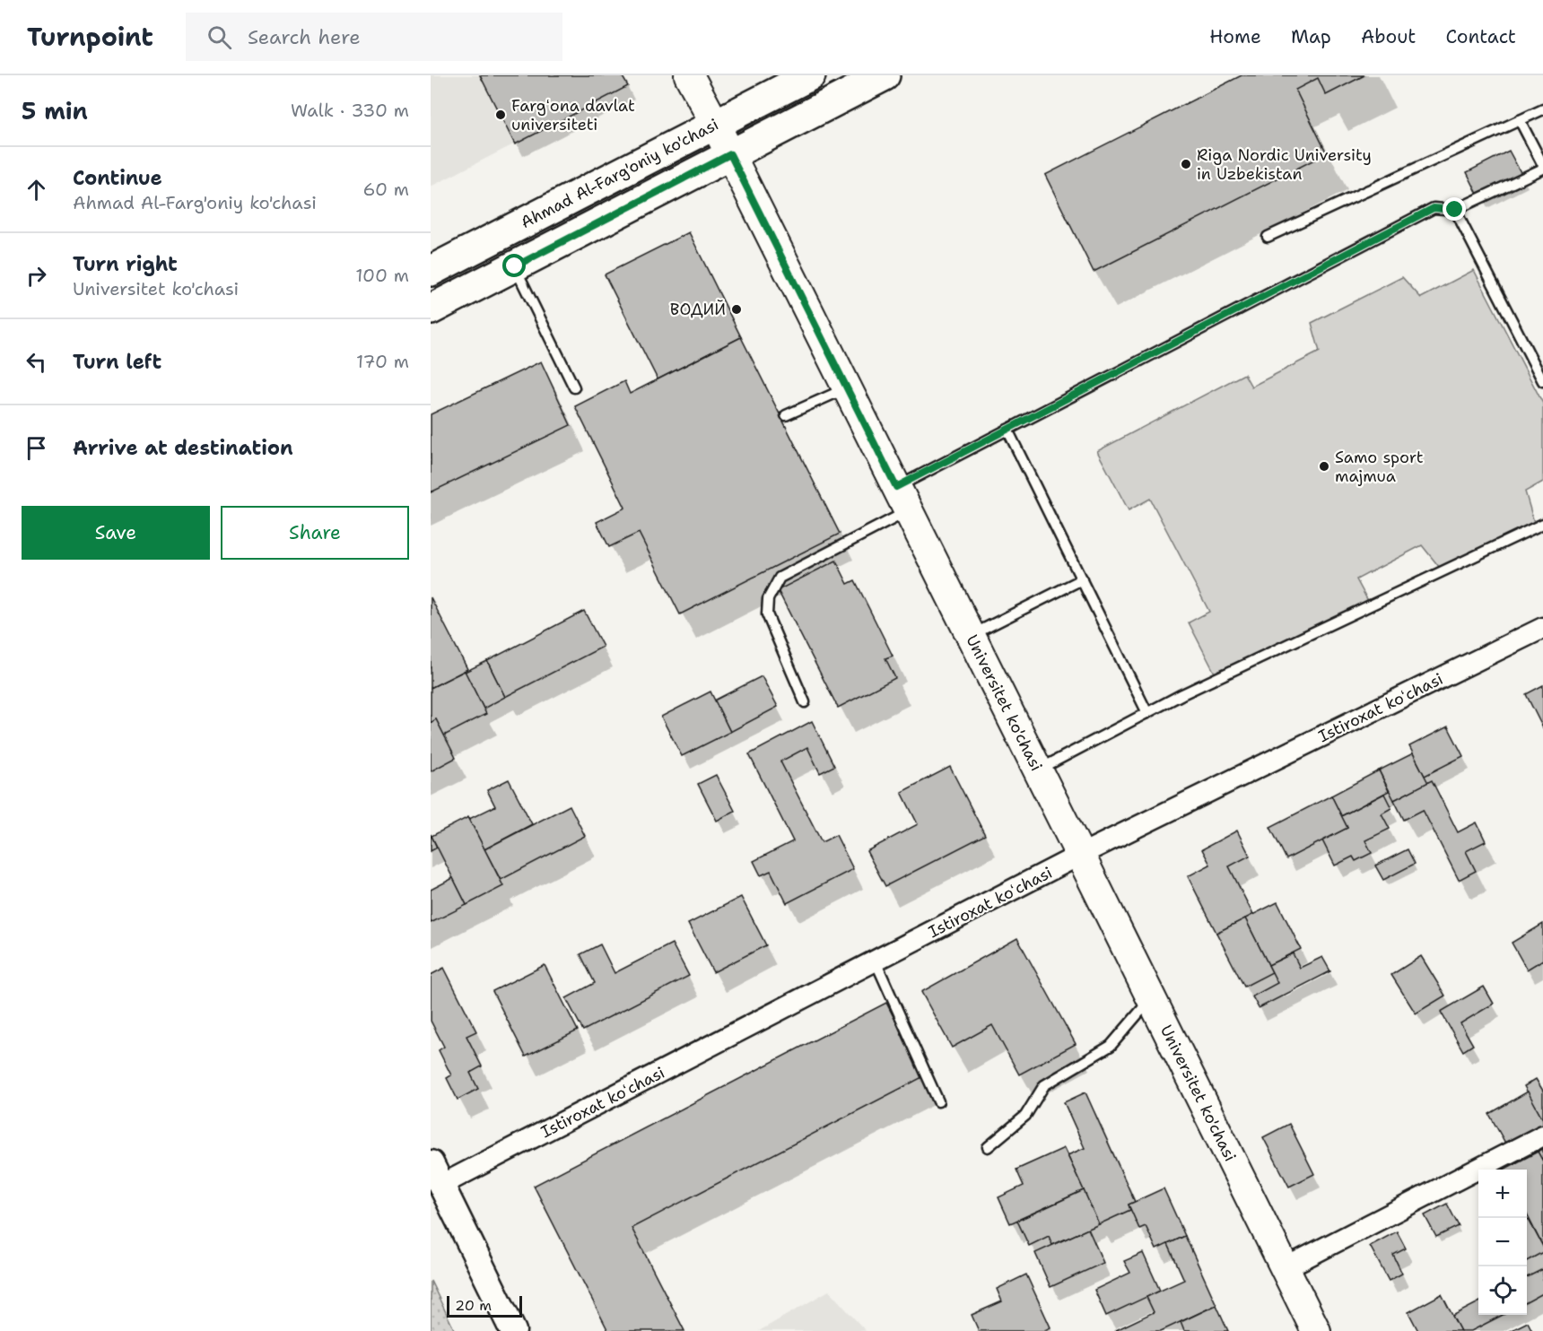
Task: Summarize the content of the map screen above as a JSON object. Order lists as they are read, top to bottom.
{
  "streets": {
    "main road": ["Ahmad Al-Farg'oniy ko'chasi", "Universitet ko'chasi"],
    "street": ["Istiroxat koʻchasi"]
  },
  "crossings": [
    ["Ahmad Al-Farg'oniy ko'chasi", "Universitet ko'chasi"],
    ["Universitet ko'chasi", "Istiroxat koʻchasi"]
  ],
  "places": [
    "Fargʻona davlat universiteti",
    "Riga Nordic University in Uzbekistan",
    "ВОДИЙ",
    "Samo sport majmua"
  ],
  "scale_bar": "20 m",
  "page": {
    "header": "Turnpoint",
    "search": "Search here",
    "nav": [
      "Home",
      "Map",
      "About",
      "Contact"
    ],
    "heading": ["5 min", "Walk · 330 m"],
    "list": [
      ["Continue", "Ahmad Al-Farg'oniy ko'chasi", "60 m"],
      ["Turn right", "Universitet ko'chasi", "100 m"],
      ["Turn left", "170 m"],
      "Arrive at destination"
    ],
    "buttons": ["Save", "Share"],
    "map_buttons": ["+", "−"],
    "scale": "20 m"
  }
}
